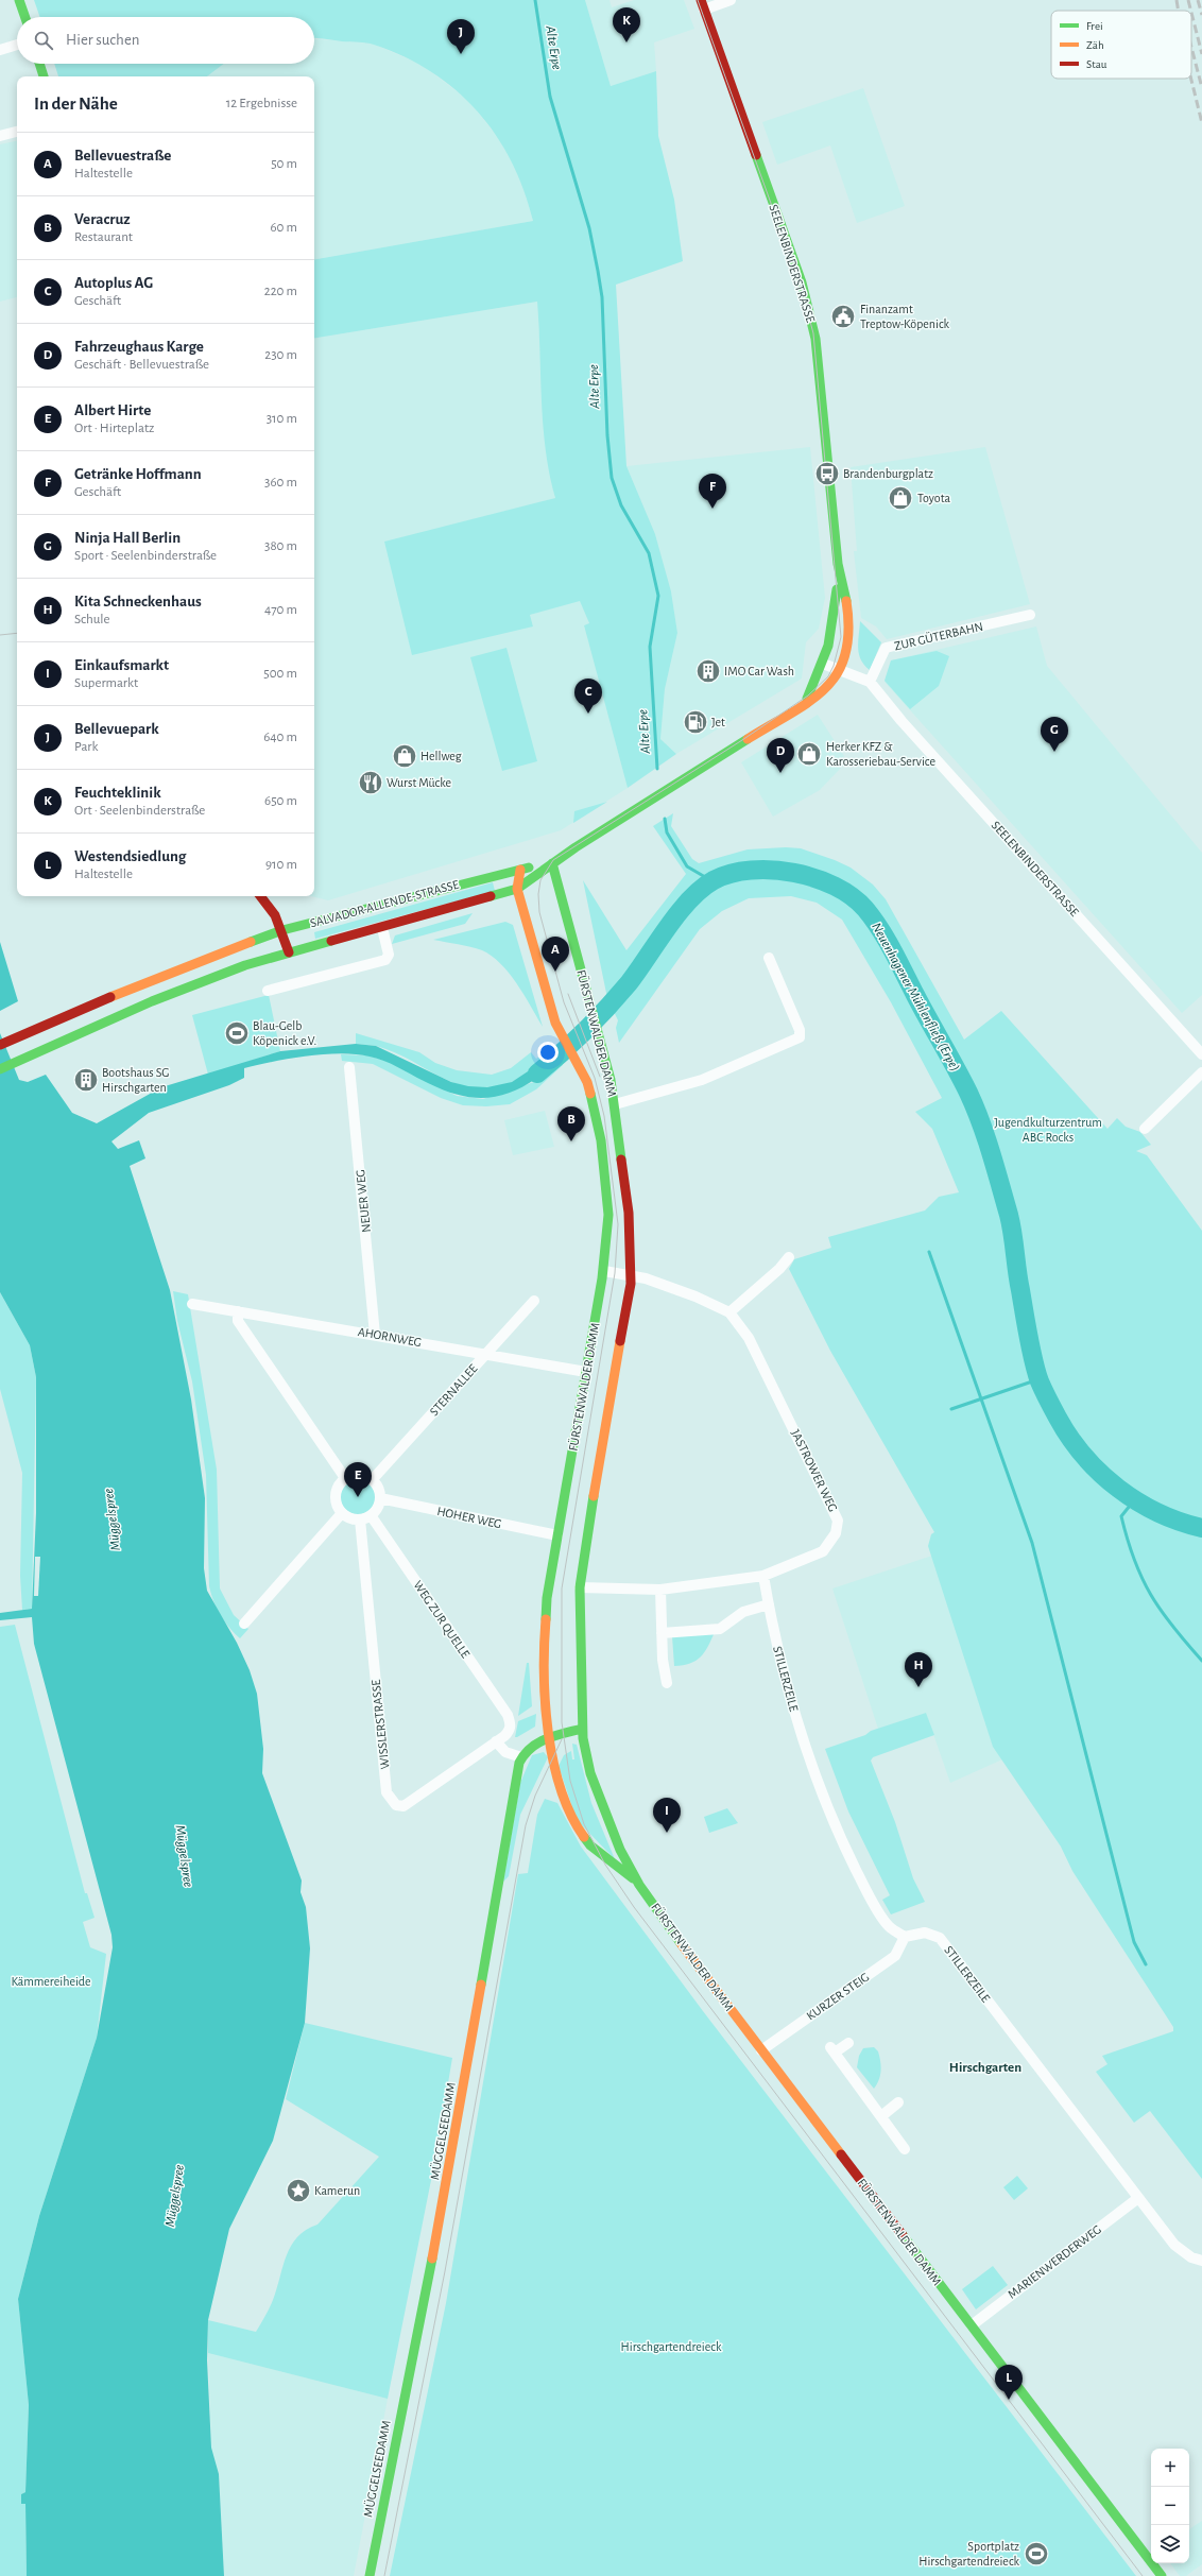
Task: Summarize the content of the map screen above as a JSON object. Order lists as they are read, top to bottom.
{
  "streets": {
    "main road": [
      "SEELENBINDERSTRASSE",
      "SALVADOR-ALLENDE-STRASSE",
      "FÜRSTENWALDER DAMM",
      "MÜGGELSEEDAMM"
    ],
    "street": [
      "ZUR GÜTERBAHN",
      "NEUER WEG",
      "AHORNWEG",
      "STERNALLEE",
      "JASTROWER WEG",
      "HOHER WEG",
      "WEG ZUR QUELLE",
      "STILLERZEILE",
      "WISSLERSTRASSE",
      "KURZER STEIG",
      "MARIENWERDERWEG"
    ]
  },
  "crossings": [
    ["SEELENBINDERSTRASSE", "ZUR GÜTERBAHN"],
    ["SALVADOR-ALLENDE-STRASSE", "FÜRSTENWALDER DAMM"],
    ["FÜRSTENWALDER DAMM", "AHORNWEG"],
    ["FÜRSTENWALDER DAMM", "JASTROWER WEG"],
    ["FÜRSTENWALDER DAMM", "HOHER WEG"],
    ["FÜRSTENWALDER DAMM", "KURZER STEIG"],
    ["FÜRSTENWALDER DAMM", "MARIENWERDERWEG"],
    ["NEUER WEG", "AHORNWEG"],
    ["AHORNWEG", "STERNALLEE"],
    ["STERNALLEE", "HOHER WEG"],
    ["STERNALLEE", "WEG ZUR QUELLE"],
    ["STERNALLEE", "WISSLERSTRASSE"],
    ["JASTROWER WEG", "STILLERZEILE"],
    ["HOHER WEG", "WEG ZUR QUELLE"],
    ["HOHER WEG", "WISSLERSTRASSE"],
    ["WEG ZUR QUELLE", "WISSLERSTRASSE"],
    ["STILLERZEILE", "KURZER STEIG"],
    ["STILLERZEILE", "MARIENWERDERWEG"]
  ],
  "districts": ["Hirschgarten"],
  "water": ["Alte Erpe", "Neuenhagener Mühlenfließ (Erpe)", "Müggelspree"],
  "parks": ["Jugendkulturzentrum ABC Rocks", "Kämmereiheide", "Hirschgartendreieck"],
  "places": {
    "public building": ["Finanzamt Treptow-Köpenick"],
    "bus stop": ["Brandenburgplatz"],
    "shop": ["Toyota", "Herker KFZ & Karosseriebau-Service", "Hellweg"],
    "building": ["IMO Car Wash", "Bootshaus SG Hirschgarten"],
    "fuel station": ["Jet"],
    "restaurant": ["Wurst Mücke"],
    "sports": ["Blau-Gelb Köpenick e.V.", "Sportplatz Hirschgartendreieck"],
    "place": ["Kamerun"]
  },
  "legend": ["Frei", "Zäh", "Stau"],
  "page": {
    "pins": [
      "K",
      "J",
      "F",
      "C",
      "G",
      "D",
      "A",
      "B",
      "E",
      "H",
      "I",
      "L"
    ],
    "search": "Hier suchen",
    "heading": ["In der Nähe", "12 Ergebnisse"],
    "list": [
      {
        "mark": "A",
        "name": "Bellevuestraße",
        "note": "Haltestelle",
        "value": "50 m"
      },
      {
        "mark": "B",
        "name": "Veracruz",
        "note": "Restaurant",
        "value": "60 m"
      },
      {
        "mark": "C",
        "name": "Autoplus AG",
        "note": "Geschäft",
        "value": "220 m"
      },
      {
        "mark": "D",
        "name": "Fahrzeughaus Karge",
        "note": "Geschäft · Bellevuestraße",
        "value": "230 m"
      },
      {
        "mark": "E",
        "name": "Albert Hirte",
        "note": "Ort · Hirteplatz",
        "value": "310 m"
      },
      {
        "mark": "F",
        "name": "Getränke Hoffmann",
        "note": "Geschäft",
        "value": "360 m"
      },
      {
        "mark": "G",
        "name": "Ninja Hall Berlin",
        "note": "Sport · Seelenbinderstraße",
        "value": "380 m"
      },
      {
        "mark": "H",
        "name": "Kita Schneckenhaus",
        "note": "Schule",
        "value": "470 m"
      },
      {
        "mark": "I",
        "name": "Einkaufsmarkt",
        "note": "Supermarkt",
        "value": "500 m"
      },
      {
        "mark": "J",
        "name": "Bellevuepark",
        "note": "Park",
        "value": "640 m"
      },
      {
        "mark": "K",
        "name": "Feuchteklinik",
        "note": "Ort · Seelenbinderstraße",
        "value": "650 m"
      },
      {
        "mark": "L",
        "name": "Westendsiedlung",
        "note": "Haltestelle",
        "value": "910 m"
      }
    ],
    "map_buttons": ["+", "−"]
  }
}
